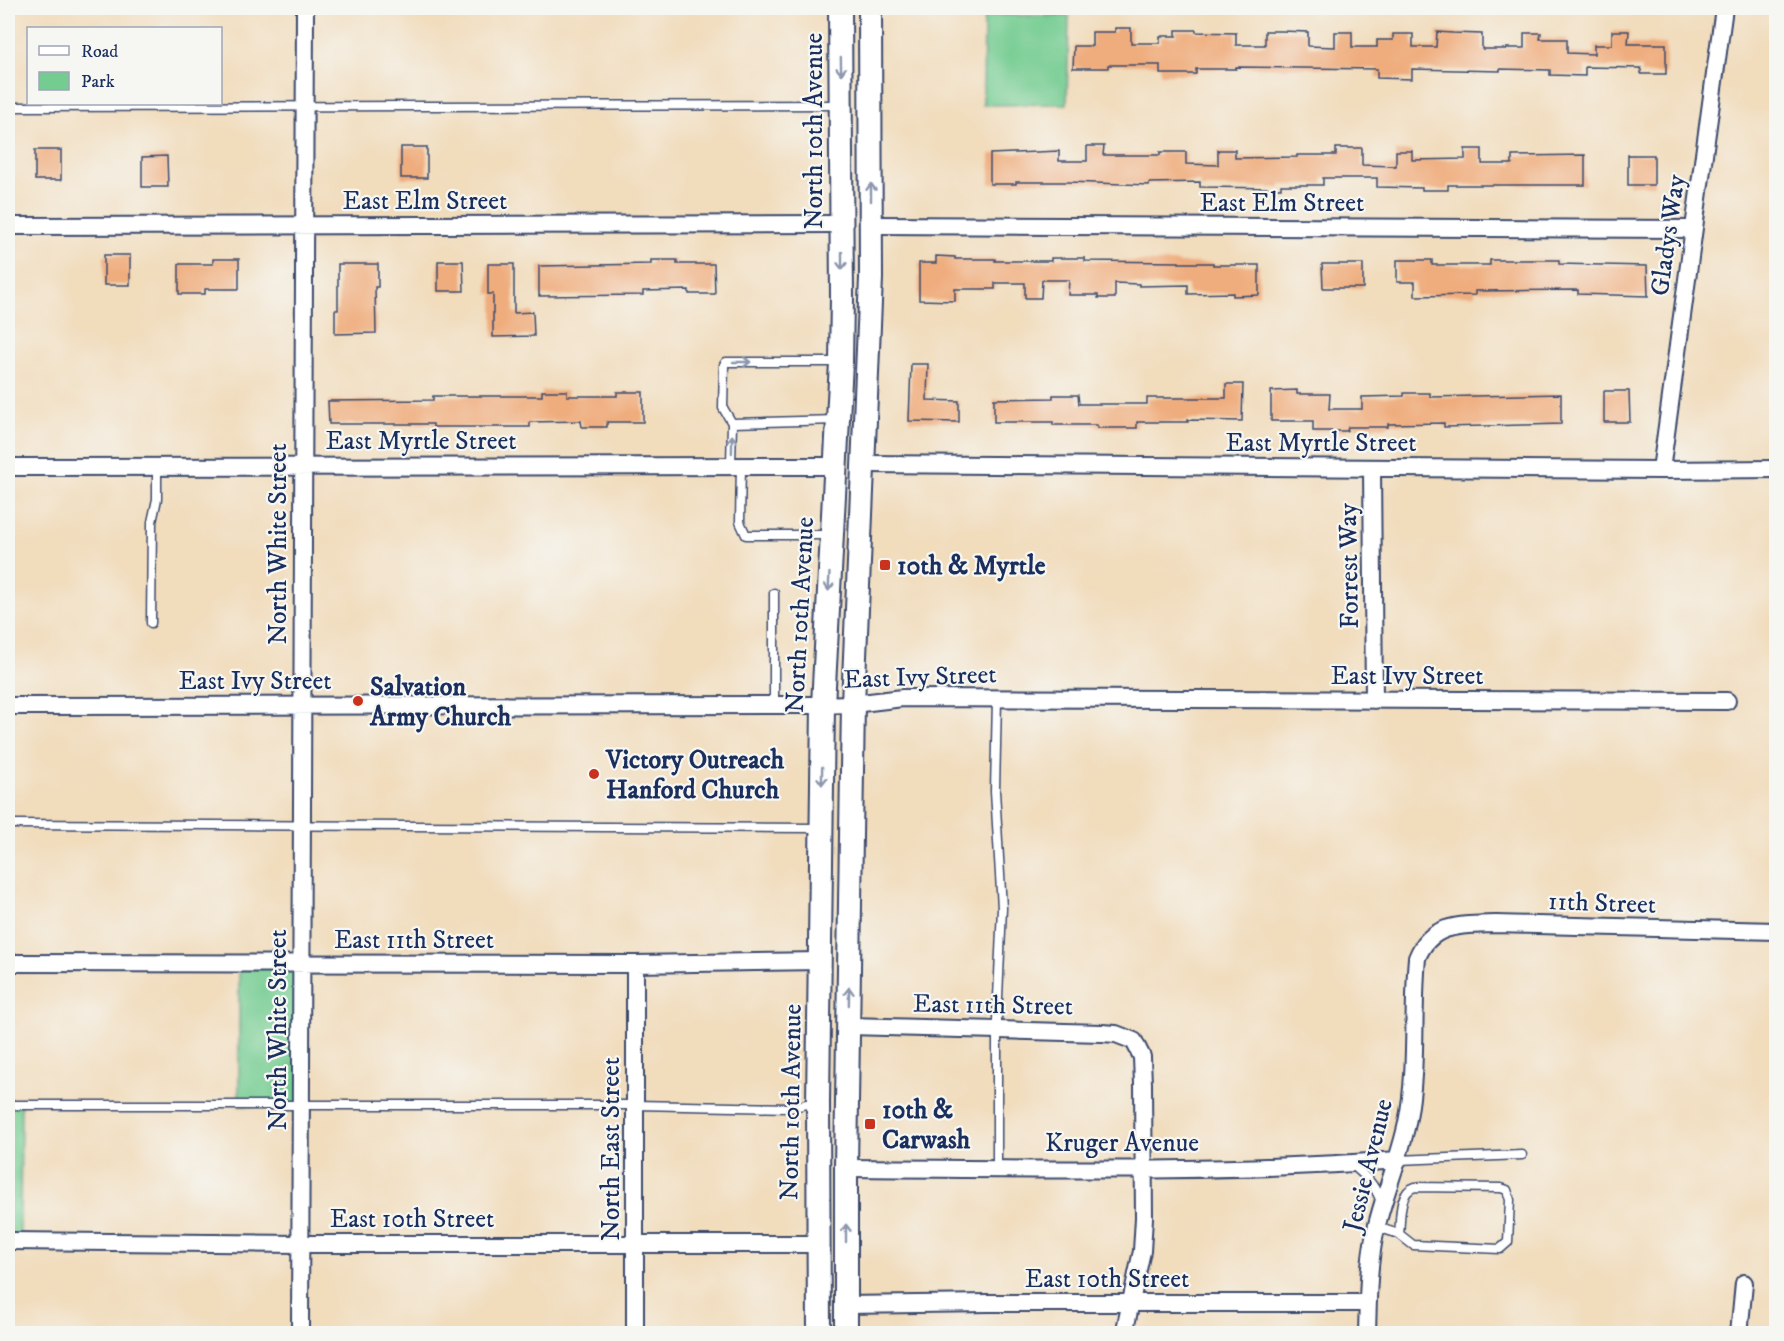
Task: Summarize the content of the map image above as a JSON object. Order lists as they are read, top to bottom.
{
  "streets": {
    "main road": ["North 10th Avenue"],
    "street": [
      "East Elm Street",
      "Gladys Way",
      "East Myrtle Street",
      "North White Street",
      "Forrest Way",
      "East Ivy Street",
      "11th Street",
      "East 11th Street",
      "Kruger Avenue",
      "North East Street",
      "Jessie Avenue",
      "East 10th Street"
    ]
  },
  "crossings": [
    ["North 10th Avenue", "East Elm Street"],
    ["North 10th Avenue", "East Myrtle Street"],
    ["North 10th Avenue", "East Ivy Street"],
    ["North 10th Avenue", "East 11th Street"],
    ["North 10th Avenue", "East 10th Street"],
    ["East Elm Street", "Gladys Way"],
    ["East Elm Street", "North White Street"],
    ["Gladys Way", "East Myrtle Street"],
    ["East Myrtle Street", "North White Street"],
    ["East Myrtle Street", "Forrest Way"],
    ["North White Street", "East Ivy Street"],
    ["North White Street", "East 11th Street"],
    ["North White Street", "East 10th Street"],
    ["Forrest Way", "East Ivy Street"],
    ["11th Street", "Jessie Avenue"],
    ["East 11th Street", "Kruger Avenue"],
    ["East 11th Street", "North East Street"],
    ["Kruger Avenue", "Jessie Avenue"],
    ["North East Street", "East 10th Street"],
    ["Jessie Avenue", "East 10th Street"]
  ],
  "places": {
    "transit": ["10th & Myrtle", "10th & Carwash"],
    "other": ["Salvation Army Church", "Victory Outreach Hanford Church"]
  },
  "legend": ["Road", "Park"]
}
